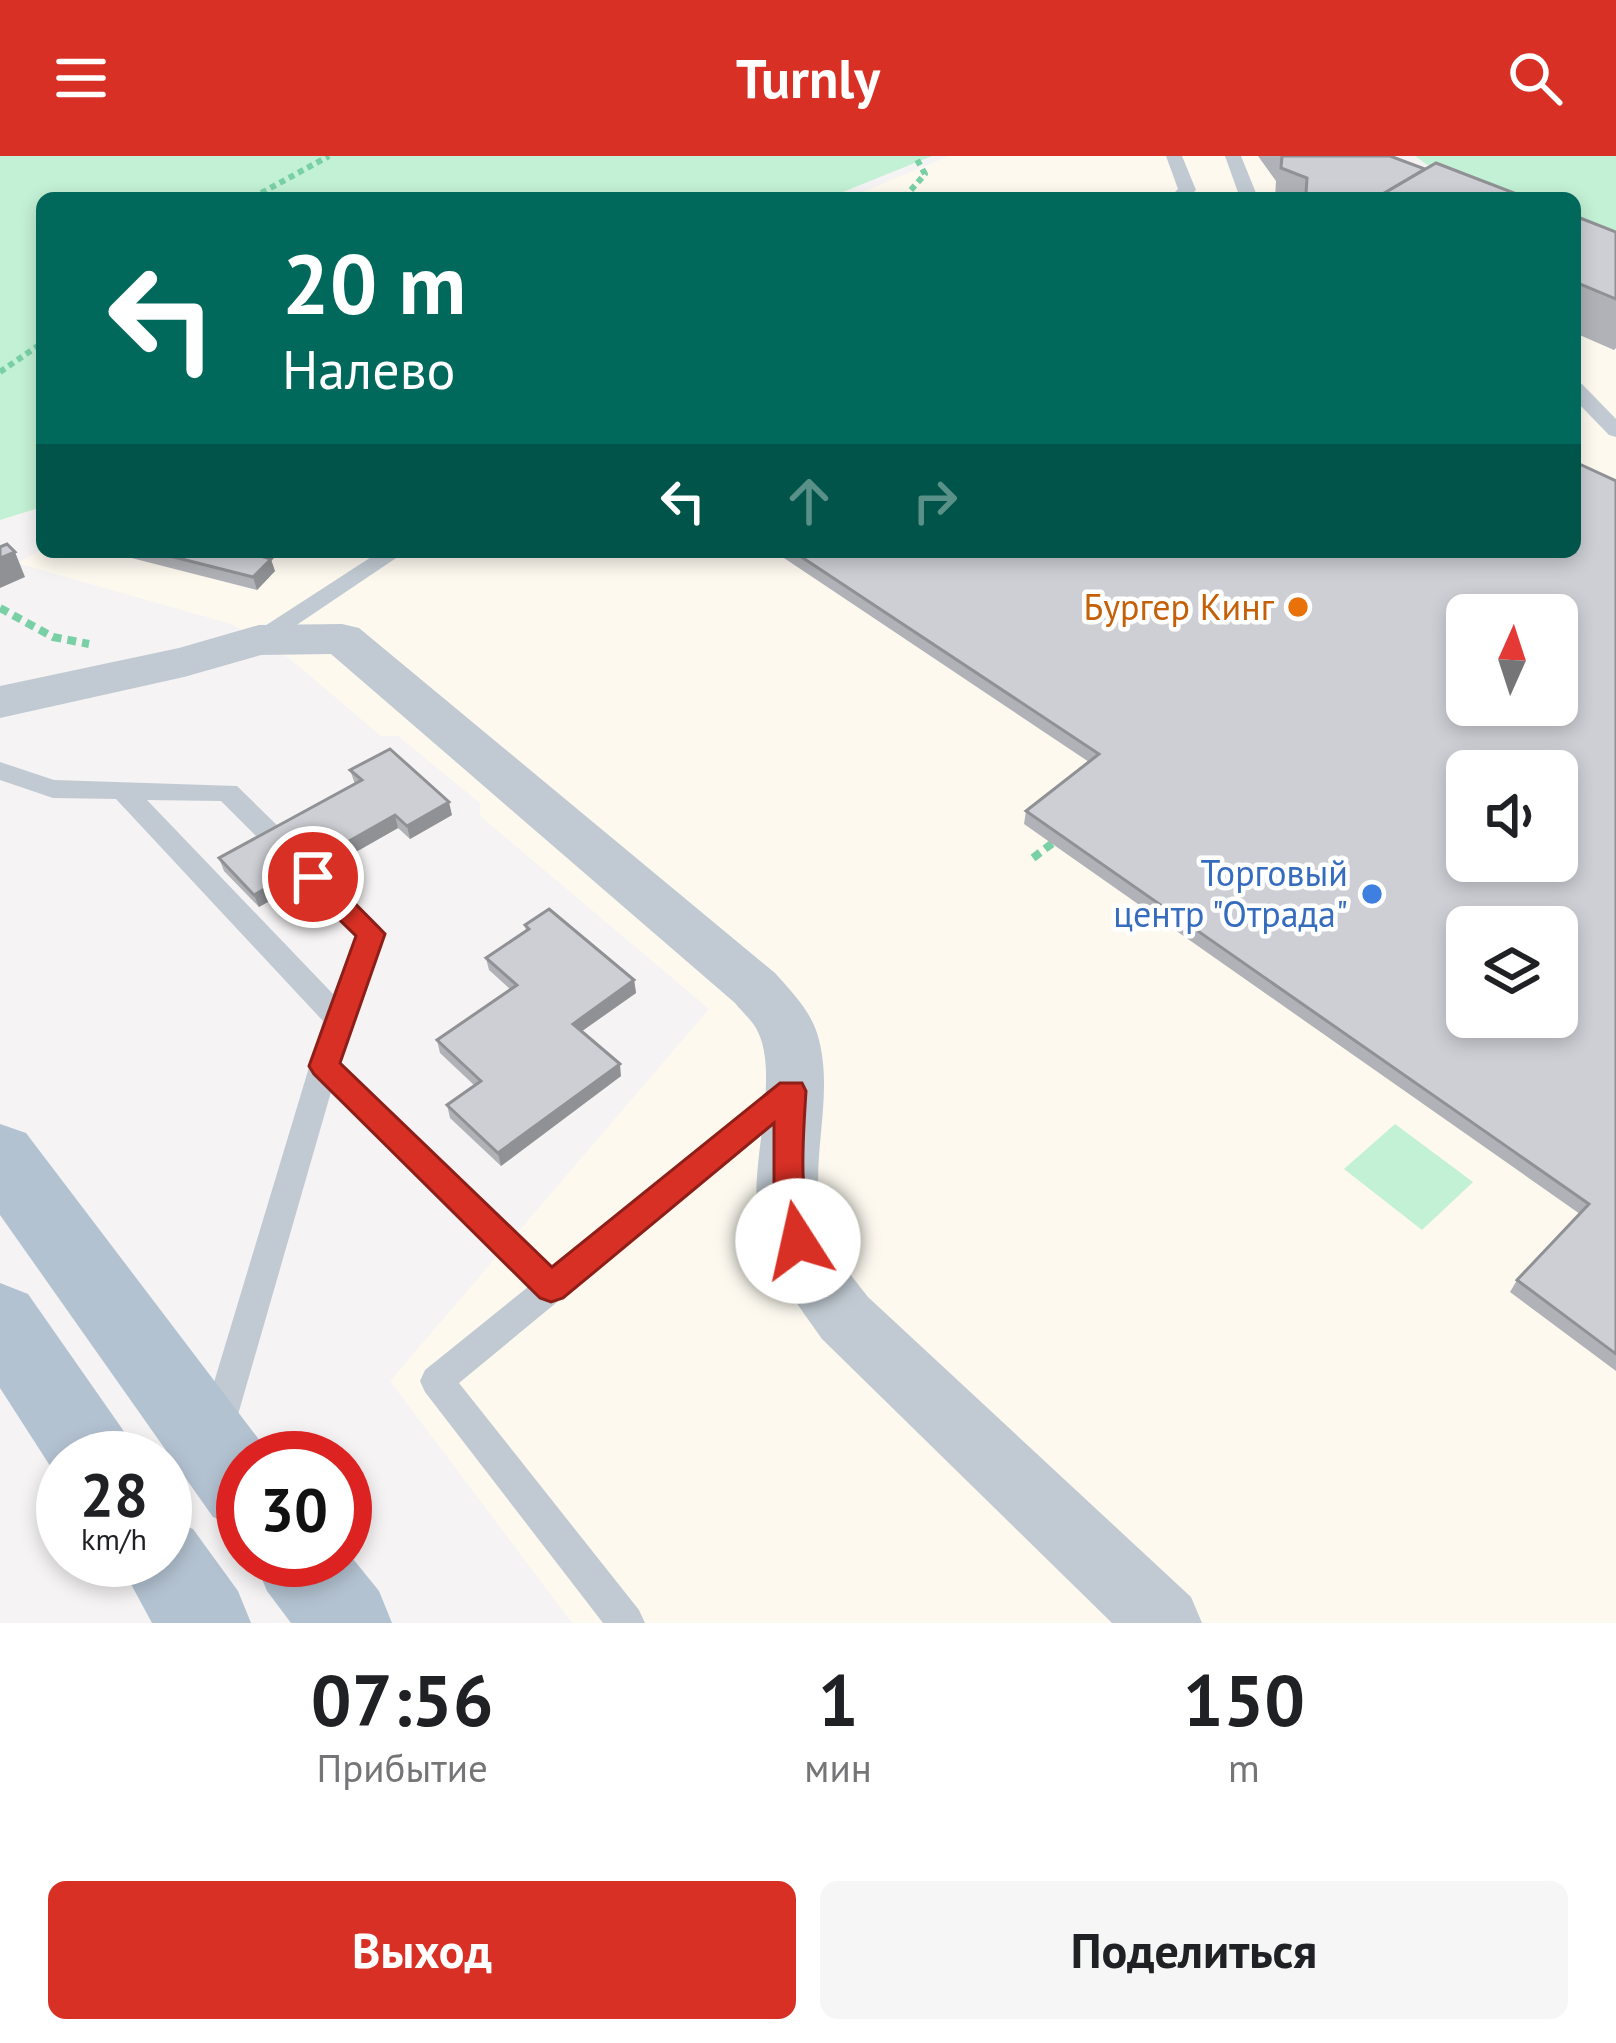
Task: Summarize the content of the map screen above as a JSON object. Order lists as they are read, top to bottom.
{
  "places": ["Бургер Кинг", "Торговый центр \"Отрада\""],
  "north": "top",
  "page": {
    "header": "Turnly",
    "turn": ["20 m", "Налево"],
    "speed": "28 km/h",
    "limit": "30",
    "eta": [
      "07:56",
      "Прибытие",
      "1",
      "мин",
      "150",
      "m"
    ],
    "buttons": ["Выход", "Поделиться"]
  }
}
